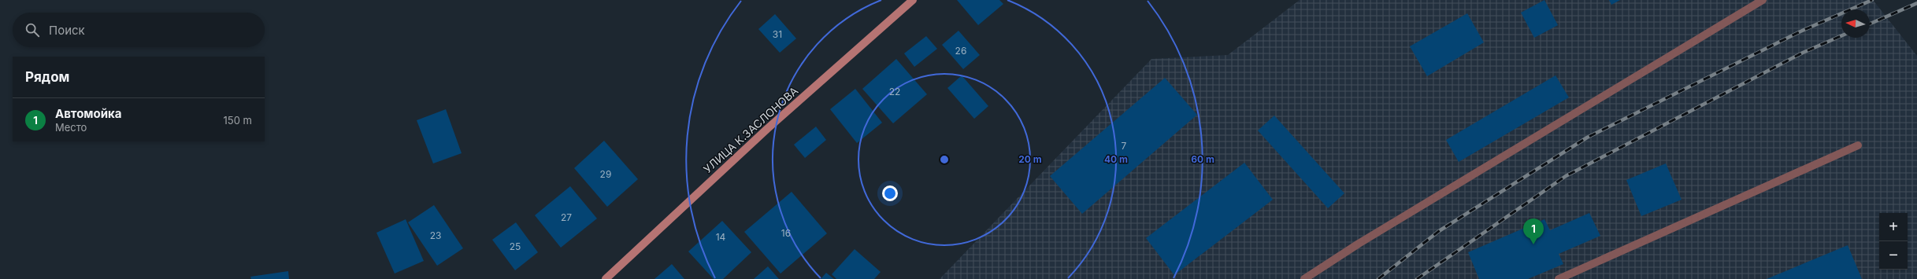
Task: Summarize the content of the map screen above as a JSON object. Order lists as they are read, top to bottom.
{
  "streets": {
    "street": ["УЛИЦА К.ЗАСЛОНОВА"]
  },
  "house_numbers": [
    "31",
    "26",
    "22",
    "7",
    "29",
    "27",
    "16",
    "23",
    "14",
    "25"
  ],
  "north": "left",
  "page": {
    "search": "Поиск",
    "heading": "Рядом",
    "list": [
      {
        "mark": "1",
        "name": "Автомойка",
        "note": "Место",
        "value": "150 m"
      }
    ],
    "map_buttons": ["+", "−"],
    "pins": "1"
  },
  "rings": ["20 m", "40 m", "60 m"]
}
